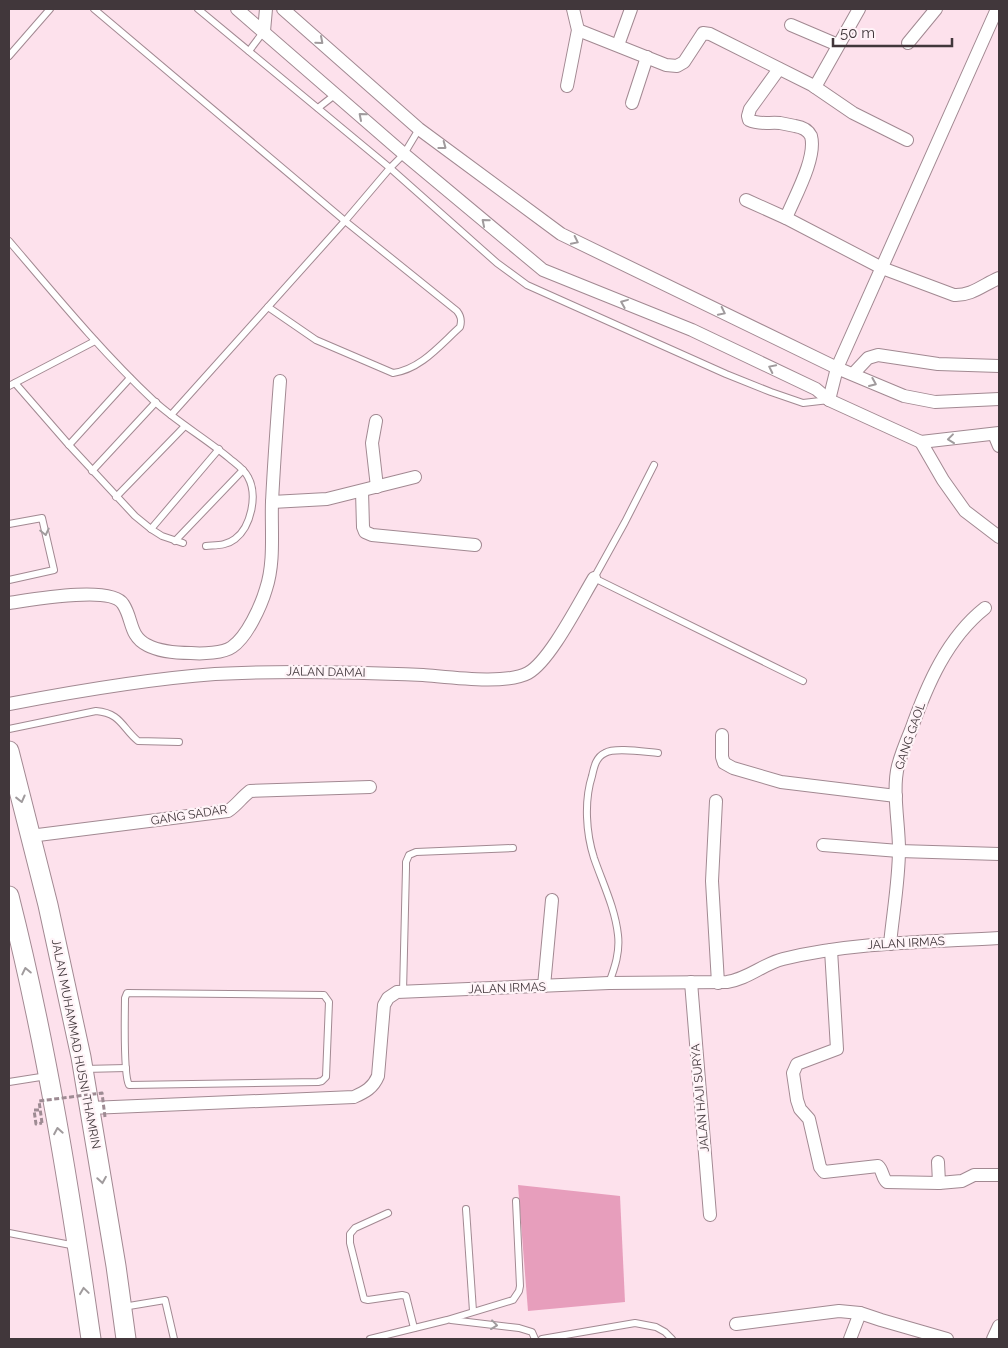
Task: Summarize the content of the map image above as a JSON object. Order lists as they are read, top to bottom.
{
  "streets": {
    "main road": ["JALAN MUHAMMAD HUSNI THAMRIN"],
    "street": [
      "JALAN DAMAI",
      "GANG GAOL",
      "GANG SADAR",
      "JALAN IRMAS",
      "JALAN HAJI SURYA"
    ]
  },
  "crossings": [
    ["GANG GAOL", "JALAN IRMAS"],
    ["GANG SADAR", "JALAN MUHAMMAD HUSNI THAMRIN"],
    ["JALAN IRMAS", "JALAN MUHAMMAD HUSNI THAMRIN"],
    ["JALAN IRMAS", "JALAN HAJI SURYA"]
  ],
  "scale_bar": "50 m"
}
